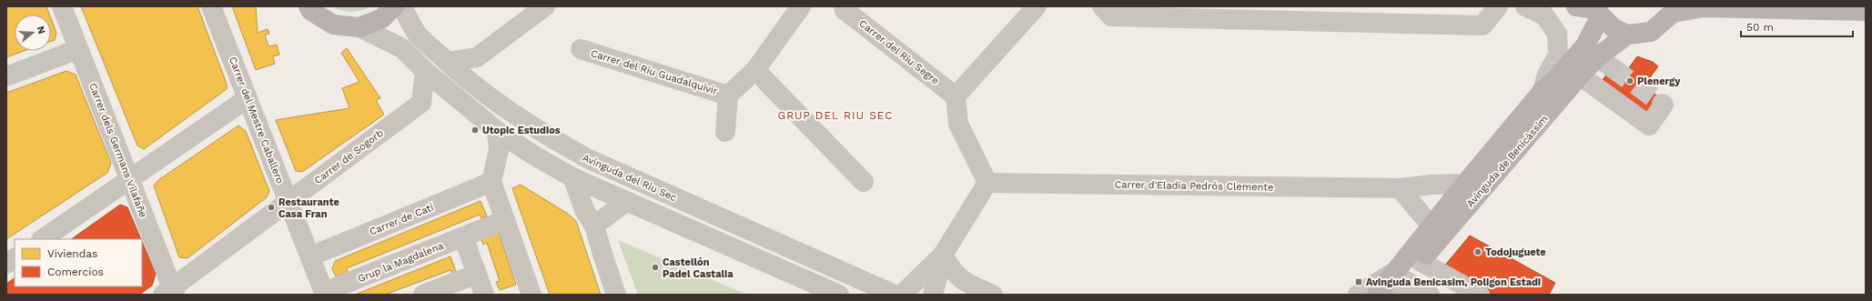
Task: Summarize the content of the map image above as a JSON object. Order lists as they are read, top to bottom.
{
  "streets": {
    "main road": ["Avinguda de Benicàssim"],
    "street": [
      "Carrer del Riu Segre",
      "Carrer del Riu Guadalquivir",
      "Carrer del Mestre Caballero",
      "Carrer dels Germans Vilafañe",
      "Carrer de Sogorb",
      "Avinguda del Riu Sec",
      "Carrer d'Eladia Pedrós Clemente",
      "Carrer de Catí",
      "Grup la Magdalena"
    ]
  },
  "crossings": [
    ["Carrer del Mestre Caballero", "Carrer de Sogorb"],
    ["Carrer del Mestre Caballero", "Carrer de Catí"],
    ["Carrer del Mestre Caballero", "Grup la Magdalena"],
    ["Carrer dels Germans Vilafañe", "Carrer de Sogorb"],
    ["Avinguda de Benicàssim", "Carrer d'Eladia Pedrós Clemente"]
  ],
  "districts": ["GRUP DEL RIU SEC"],
  "places": {
    "other": [
      "Plenergy",
      "Utopic Estudios",
      "Restaurante Casa Fran",
      "Todojuguete",
      "Castellón Padel Castalia"
    ],
    "transit": ["Avinguda Benicasim, Poligon Estadi"]
  },
  "legend": ["Viviendas", "Comercios"],
  "scale_bar": "50 m",
  "north": "right"
}
